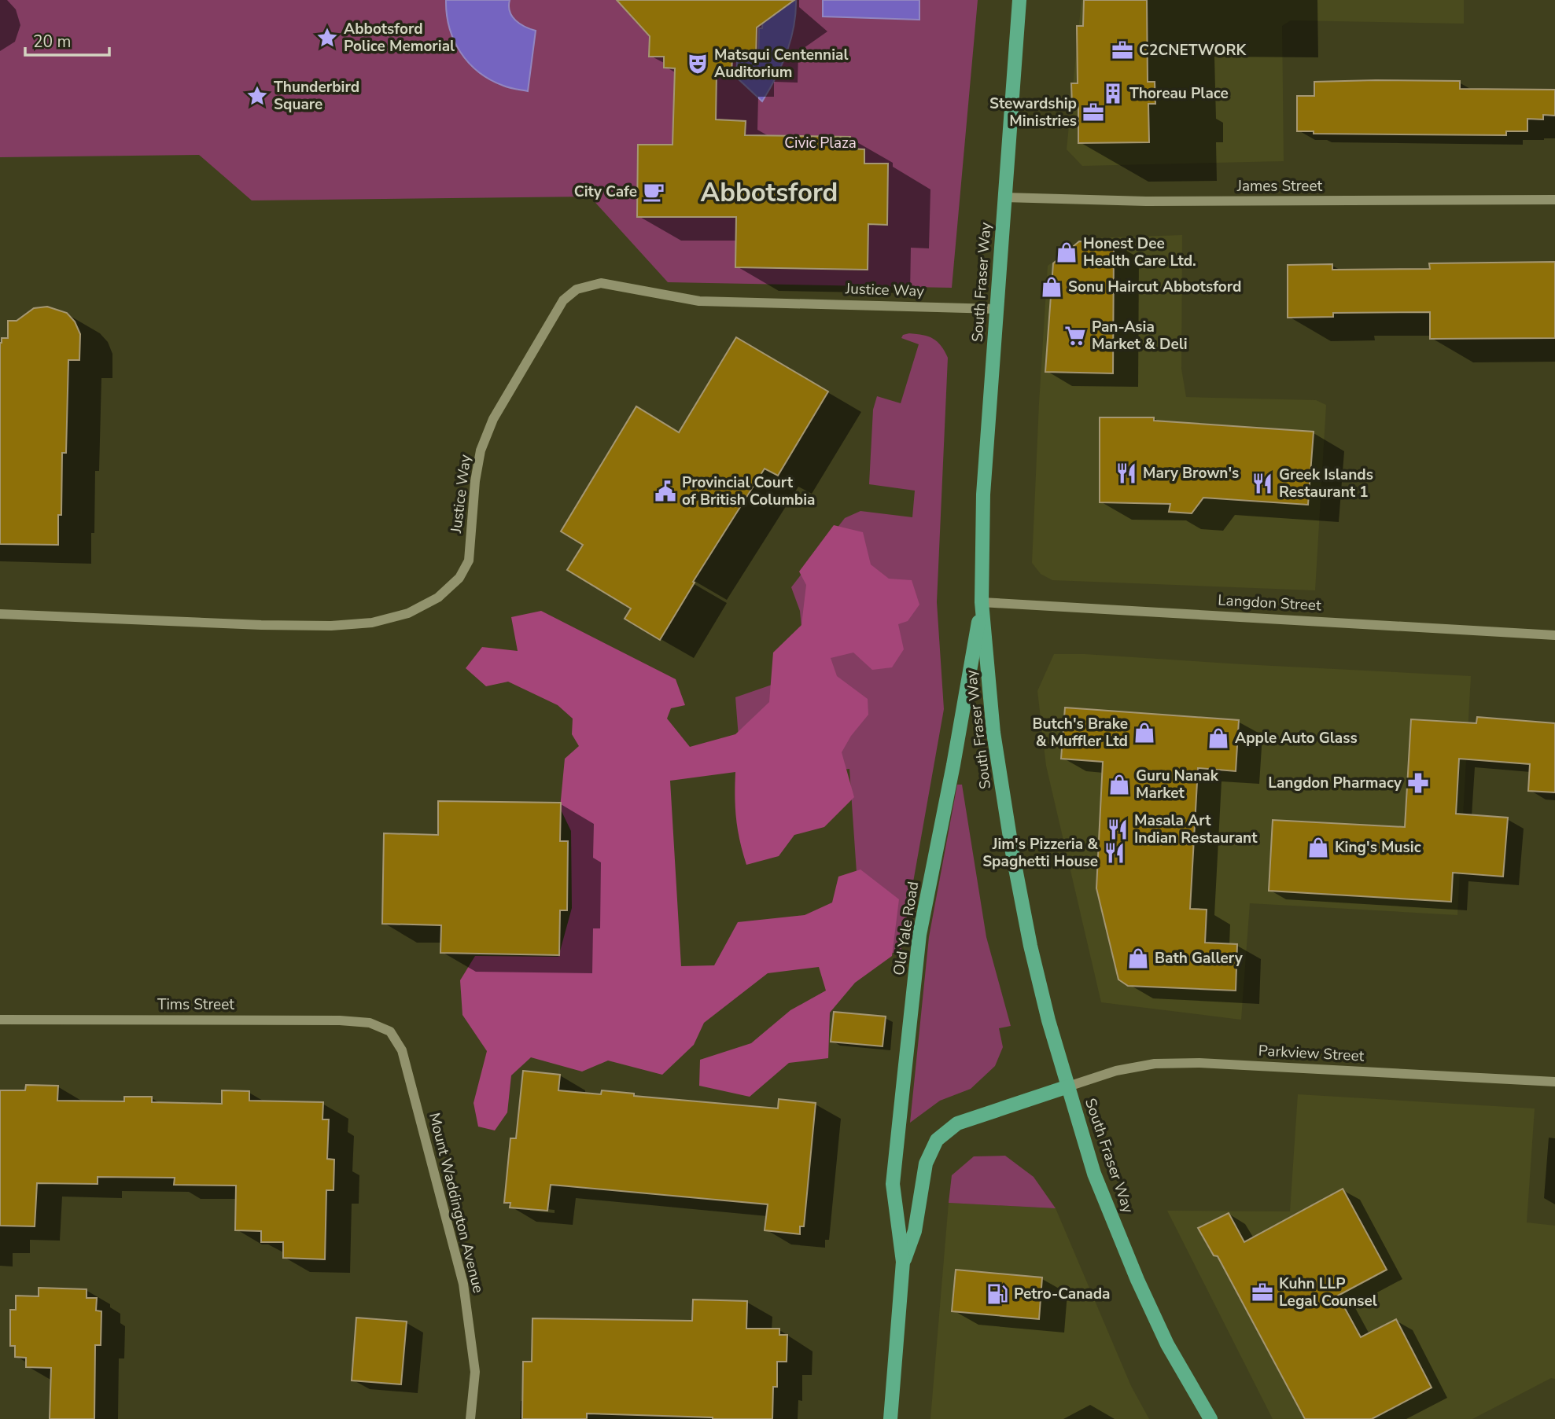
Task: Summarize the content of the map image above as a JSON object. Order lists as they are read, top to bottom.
{
  "streets": {
    "main road": ["South Fraser Way", "Old Yale Road"],
    "street": [
      "James Street",
      "Justice Way",
      "Langdon Street",
      "Tims Street",
      "Parkview Street",
      "Mount Waddington Avenue"
    ]
  },
  "crossings": [
    ["James Street", "South Fraser Way"],
    ["South Fraser Way", "Justice Way"],
    ["South Fraser Way", "Langdon Street"],
    ["South Fraser Way", "Old Yale Road"],
    ["South Fraser Way", "Parkview Street"],
    ["Langdon Street", "Old Yale Road"],
    ["Old Yale Road", "Parkview Street"],
    ["Tims Street", "Mount Waddington Avenue"]
  ],
  "districts": ["Abbotsford"],
  "parks": ["Civic Plaza"],
  "places": {
    "place": ["Abbotsford Police Memorial", "Thunderbird Square"],
    "office": ["C2CNETWORK", "Stewardship Ministries", "Kuhn LLP Legal Counsel"],
    "theatre": ["Matsqui Centennial Auditorium"],
    "building": ["Thoreau Place"],
    "cafe": ["City Cafe"],
    "shop": [
      "Honest Dee Health Care Ltd.",
      "Sonu Haircut Abbotsford",
      "Butch's Brake & Muffler Ltd",
      "Apple Auto Glass",
      "Guru Nanak Market",
      "King's Music",
      "Bath Gallery"
    ],
    "supermarket": ["Pan-Asia Market & Deli"],
    "restaurant": [
      "Mary Brown's",
      "Greek Islands Restaurant 1",
      "Masala Art Indian Restaurant",
      "Jim's Pizzeria & Spaghetti House"
    ],
    "public building": ["Provincial Court of British Columbia"],
    "pharmacy": ["Langdon Pharmacy"],
    "fuel station": ["Petro-Canada"]
  },
  "scale_bar": "20 m"
}
